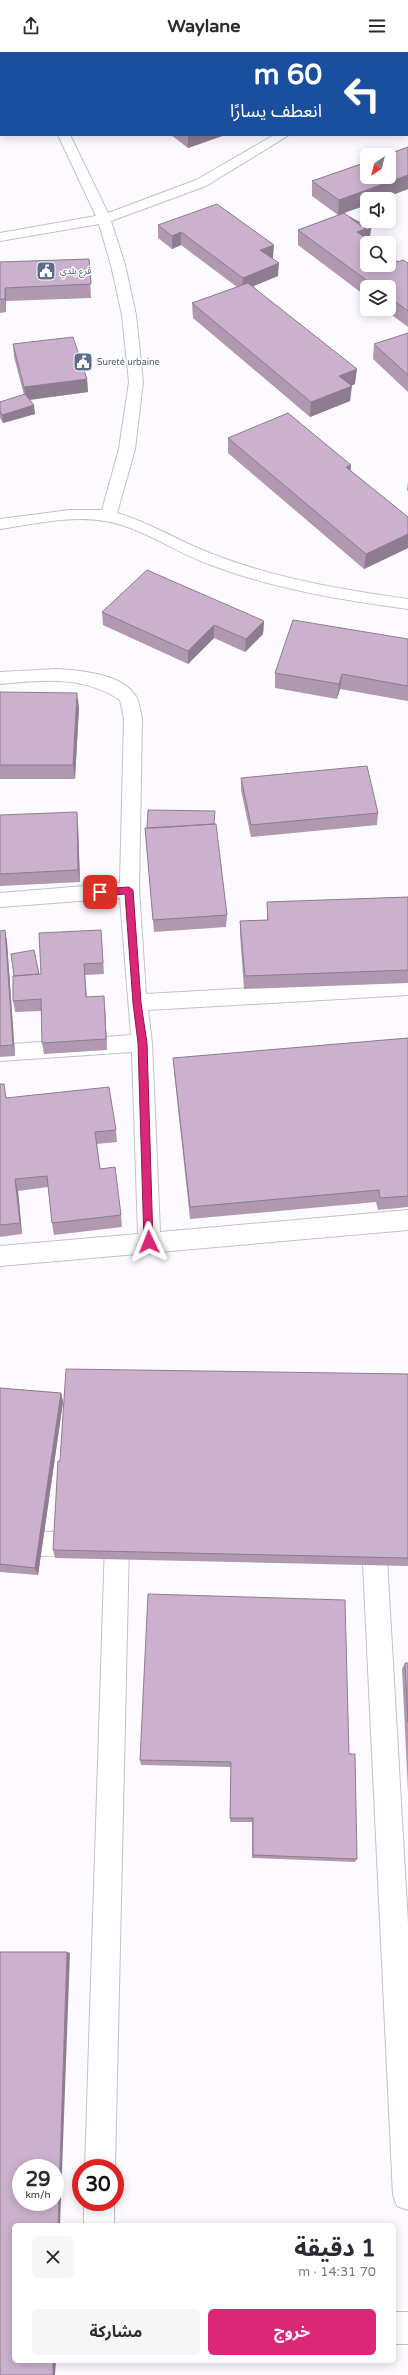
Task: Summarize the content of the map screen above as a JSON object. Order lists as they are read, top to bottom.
{
  "places": {
    "public building": ["فرع بلدي", "Sureté urbaine"]
  },
  "north": "bottom left",
  "page": {
    "header": "Waylane",
    "turn": ["60 m", "انعطف يسارًا"],
    "speed": "29 km/h",
    "limit": "30",
    "heading": ["1 دقيقة", "70 m · 14:31"],
    "buttons": ["خروج", "مشاركة"]
  }
}
